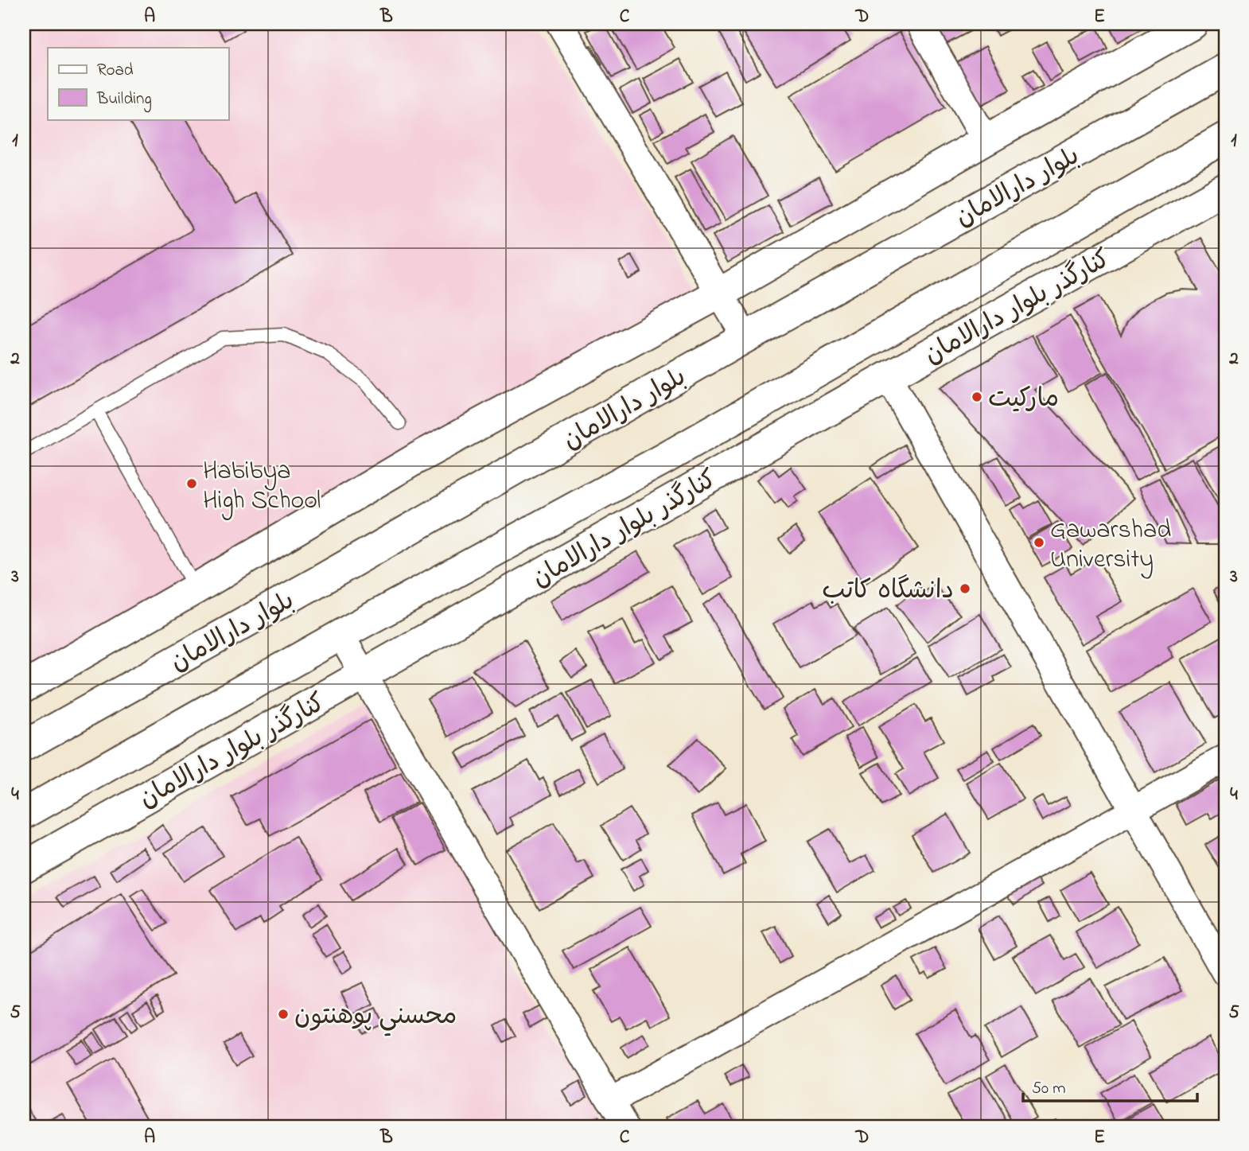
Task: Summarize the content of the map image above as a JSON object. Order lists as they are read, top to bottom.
{
  "streets": {
    "main road": ["بلوار دارالامان", "کنارگذر بلوار دارالامان"]
  },
  "places": [
    "مارکیت",
    "Habibya High School",
    "Gawarshad University",
    "دانشگاه کاتب",
    "محسني پوهنتون"
  ],
  "legend": ["Road", "Building"],
  "scale_bar": "50 m",
  "grid": {
    "columns": [
      "A",
      "B",
      "C",
      "D",
      "E"
    ],
    "rows": [
      "1",
      "2",
      "3",
      "4",
      "5"
    ]
  }
}
